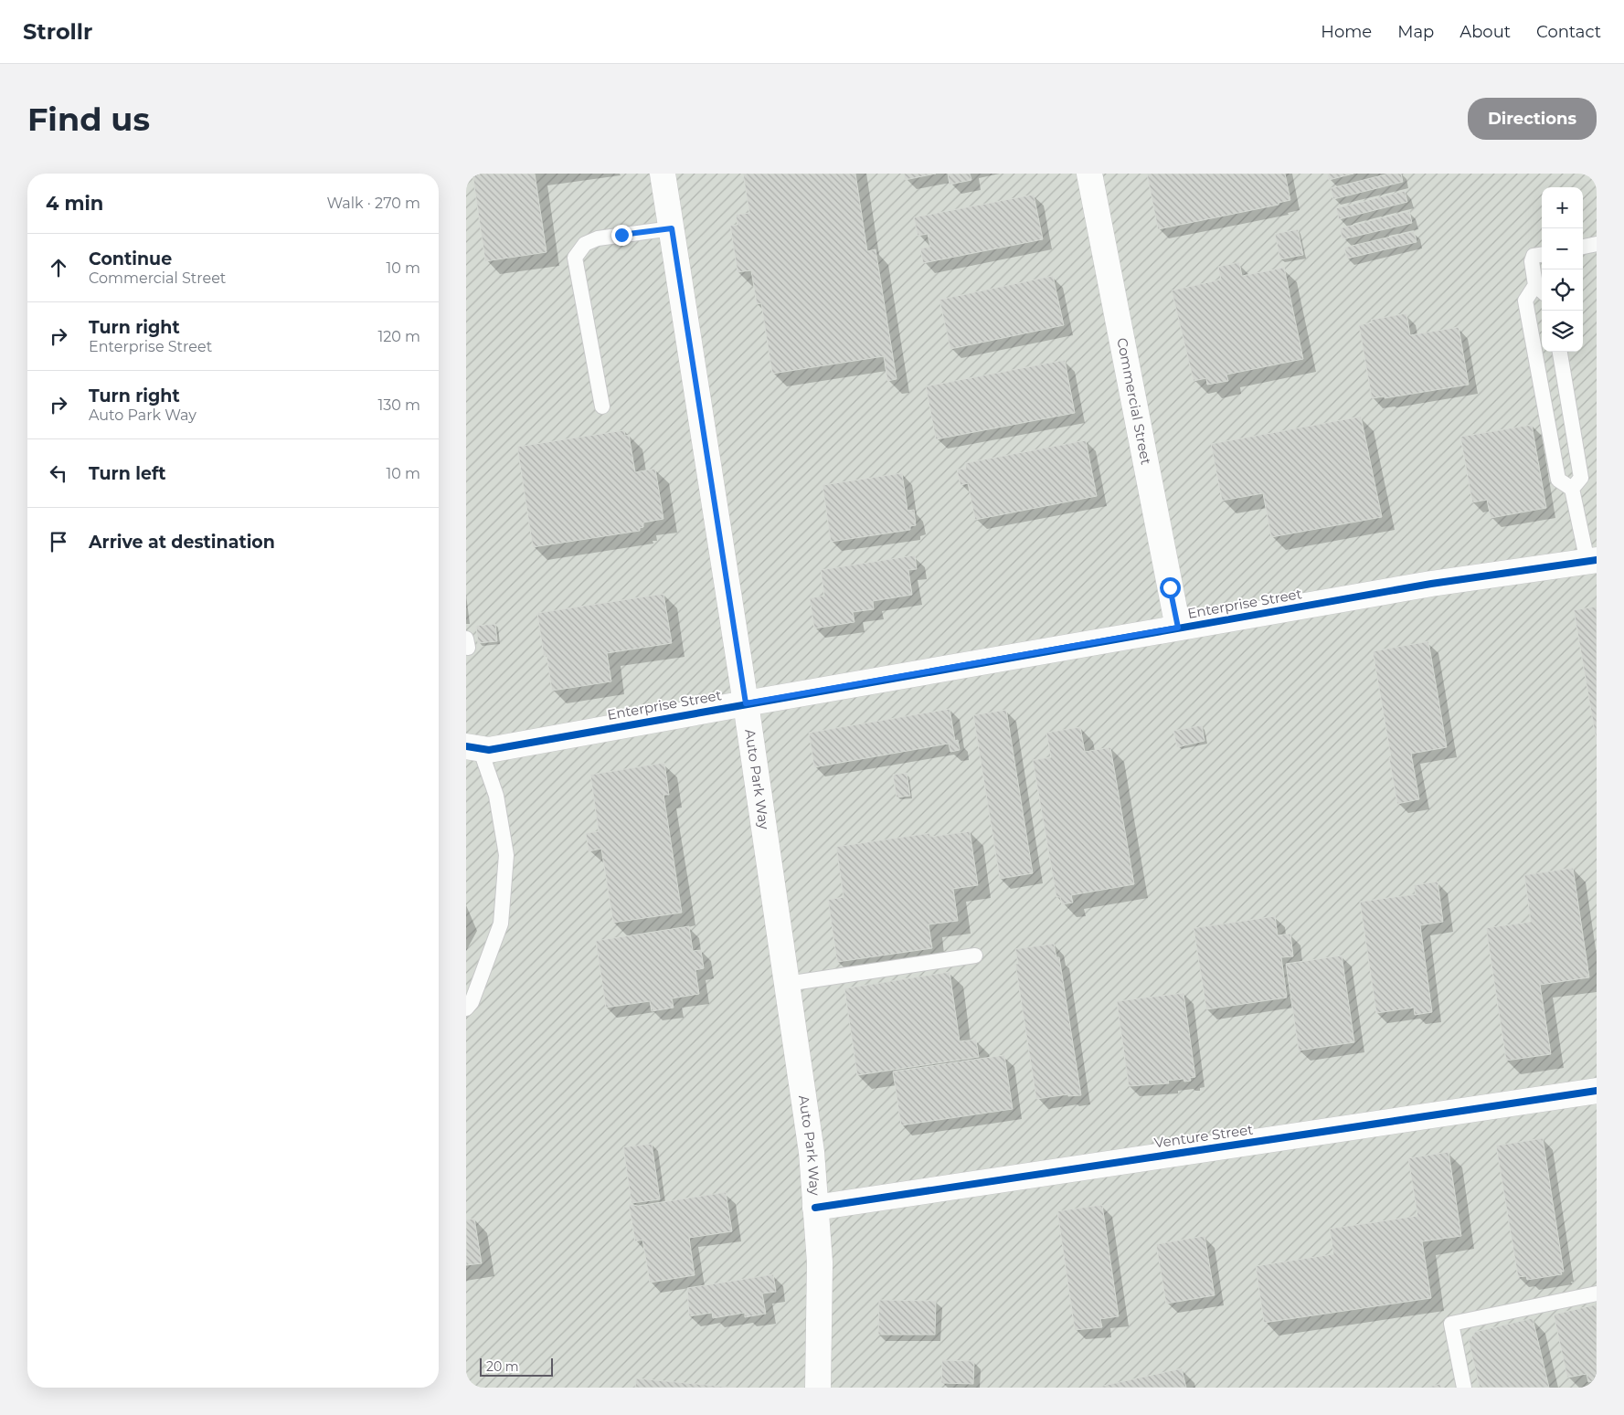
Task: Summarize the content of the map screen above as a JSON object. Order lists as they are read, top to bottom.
{
  "streets": {
    "street": [
      "Commercial Street",
      "Enterprise Street",
      "Auto Park Way",
      "Venture Street"
    ]
  },
  "crossings": [
    ["Commercial Street", "Enterprise Street"],
    ["Enterprise Street", "Auto Park Way"],
    ["Auto Park Way", "Venture Street"]
  ],
  "scale_bar": "20 m",
  "page": {
    "header": "Strollr",
    "nav": [
      "Home",
      "Map",
      "About",
      "Contact"
    ],
    "buttons": "Directions",
    "title": "Find us",
    "heading": ["4 min", "Walk · 270 m"],
    "map_buttons": ["+", "−"],
    "list": [
      ["Continue", "Commercial Street", "10 m"],
      ["Turn right", "Enterprise Street", "120 m"],
      ["Turn right", "Auto Park Way", "130 m"],
      ["Turn left", "10 m"],
      "Arrive at destination"
    ],
    "scale": "20 m"
  }
}
